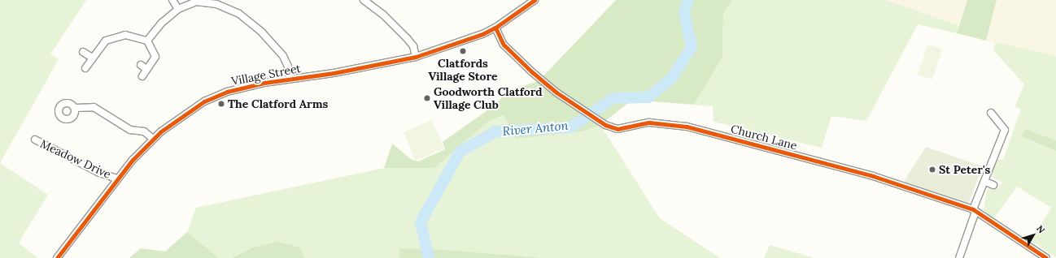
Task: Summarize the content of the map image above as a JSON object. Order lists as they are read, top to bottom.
{
  "streets": {
    "street": ["Village Street", "Church Lane", "Meadow Drive"]
  },
  "crossings": [
    ["Village Street", "Church Lane"],
    ["Village Street", "Meadow Drive"]
  ],
  "water": ["River Anton"],
  "places": [
    "Clatfords Village Store",
    "Goodworth Clatford Village Club",
    "The Clatford Arms",
    "St Peter's"
  ],
  "north": "top right"
}
